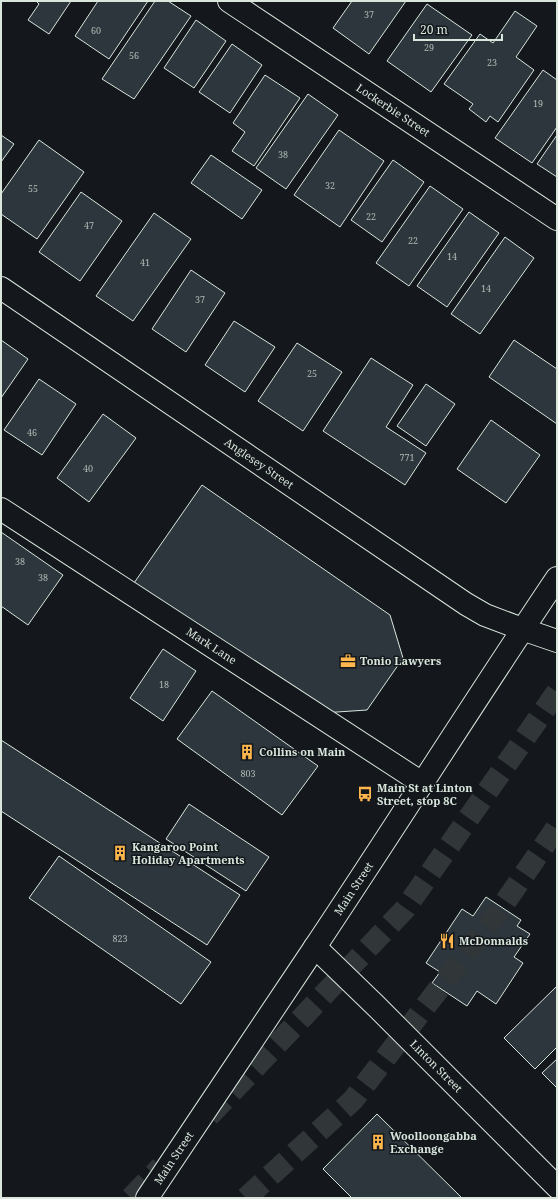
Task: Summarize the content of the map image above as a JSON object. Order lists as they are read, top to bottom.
{
  "streets": {
    "main road": [
      "Lockerbie Street",
      "Anglesey Street",
      "Mark Lane",
      "Main Street",
      "Linton Street"
    ]
  },
  "crossings": [
    ["Anglesey Street", "Main Street"],
    ["Mark Lane", "Main Street"],
    ["Main Street", "Linton Street"]
  ],
  "places": {
    "office": ["Tonio Lawyers"],
    "building": ["Collins on Main", "Kangaroo Point Holiday Apartments", "Woolloongabba Exchange"],
    "bus stop": ["Main St at Linton Street, stop 8C"],
    "restaurant": ["McDonnalds"]
  },
  "house_numbers": [
    "37",
    "60",
    "29",
    "56",
    "23",
    "19",
    "38",
    "32",
    "55",
    "22",
    "47",
    "22",
    "14",
    "41",
    "14",
    "37",
    "25",
    "46",
    "771",
    "40",
    "38",
    "38",
    "18",
    "803",
    "823"
  ],
  "scale_bar": "20 m"
}
